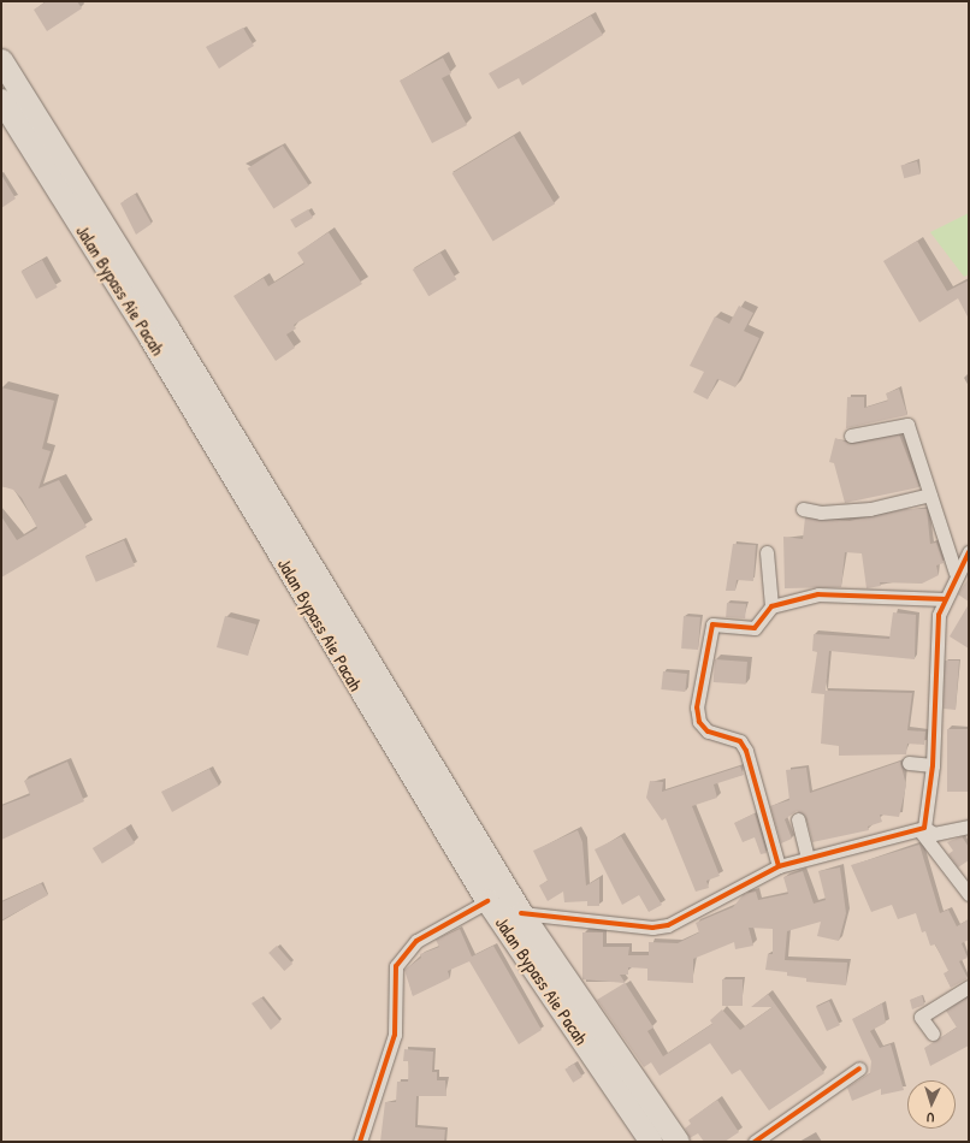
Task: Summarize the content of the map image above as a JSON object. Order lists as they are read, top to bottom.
{
  "streets": {
    "highway": ["Jalan Bypass Aie Pacah"]
  },
  "north": "bottom"
}
